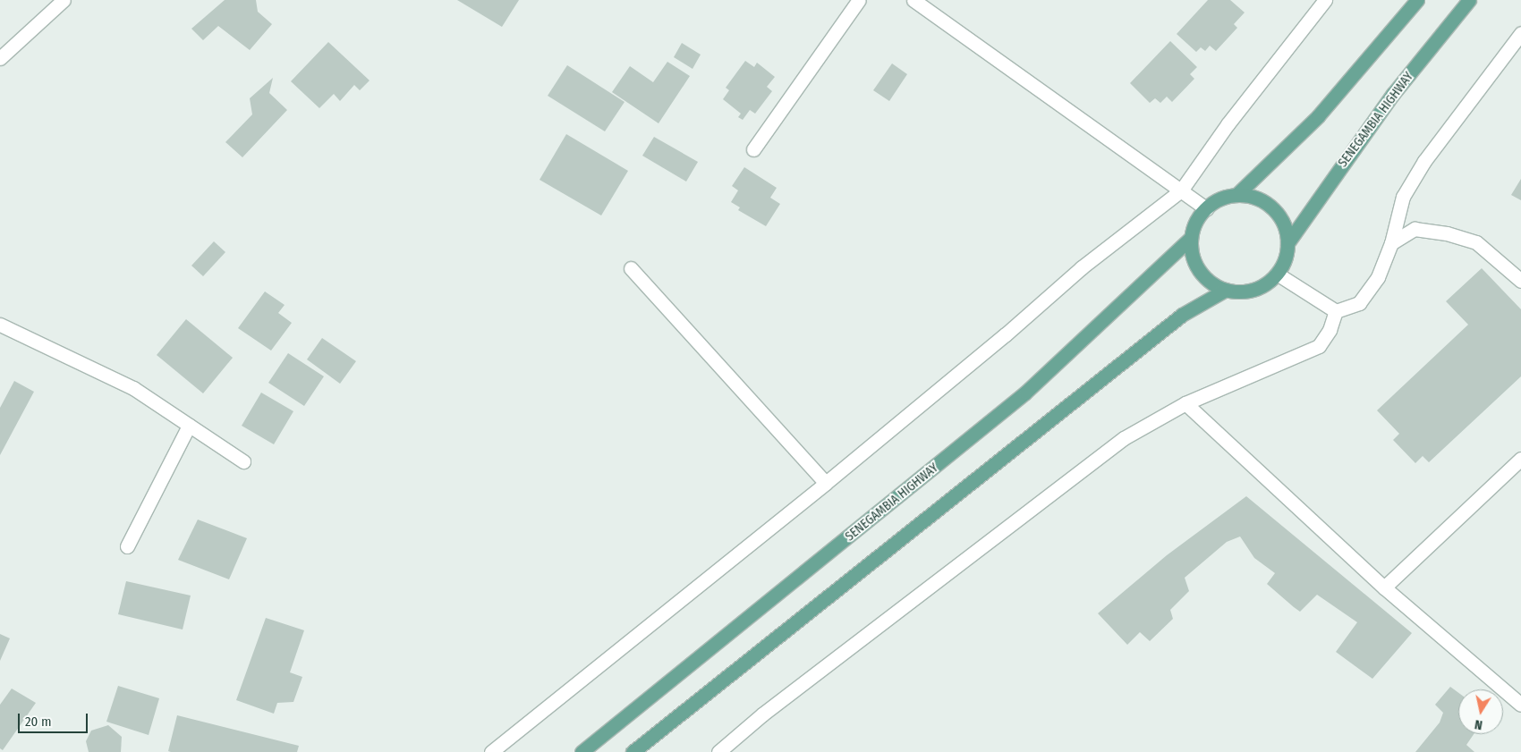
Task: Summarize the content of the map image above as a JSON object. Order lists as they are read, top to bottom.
{
  "streets": {
    "main road": ["SENEGAMBIA HIGHWAY"]
  },
  "scale_bar": "20 m",
  "north": "bottom"
}
